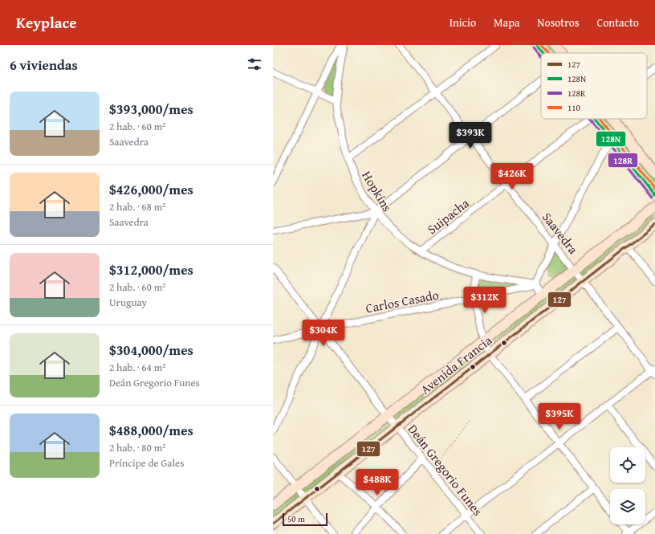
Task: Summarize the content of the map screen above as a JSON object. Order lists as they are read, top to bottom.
{
  "streets": {
    "main road": ["Avenida Francia"],
    "street": [
      "Hopkins",
      "Suipacha",
      "Saavedra",
      "Carlos Casado",
      "Deán Gregorio Funes"
    ]
  },
  "crossings": [
    ["Hopkins", "Suipacha"],
    ["Hopkins", "Carlos Casado"],
    ["Suipacha", "Saavedra"],
    ["Saavedra", "Avenida Francia"],
    ["Carlos Casado", "Deán Gregorio Funes"],
    ["Avenida Francia", "Deán Gregorio Funes"]
  ],
  "lines": [
    "transit line 128N",
    "transit line 110",
    "transit line 128R",
    "transit line 127"
  ],
  "legend": [
    "127",
    "128N",
    "128R",
    "110"
  ],
  "scale_bar": "50 m",
  "page": {
    "header": "Keyplace",
    "nav": [
      "Inicio",
      "Mapa",
      "Nosotros",
      "Contacto"
    ],
    "heading": "6 viviendas",
    "list": [
      {
        "name": "$393,000/mes",
        "note": "2 hab. · 60 m² · Saavedra"
      },
      {
        "name": "$426,000/mes",
        "note": "2 hab. · 68 m² · Saavedra"
      },
      {
        "name": "$312,000/mes",
        "note": "2 hab. · 60 m² · Uruguay"
      },
      {
        "name": "$304,000/mes",
        "note": "2 hab. · 64 m² · Deán Gregorio Funes"
      },
      {
        "name": "$488,000/mes",
        "note": "2 hab. · 80 m² · Príncipe de Gales"
      }
    ],
    "price": [
      "$393K",
      "$426K",
      "$312K",
      "$304K",
      "$395K",
      "$488K"
    ],
    "scale": "50 m"
  }
}
